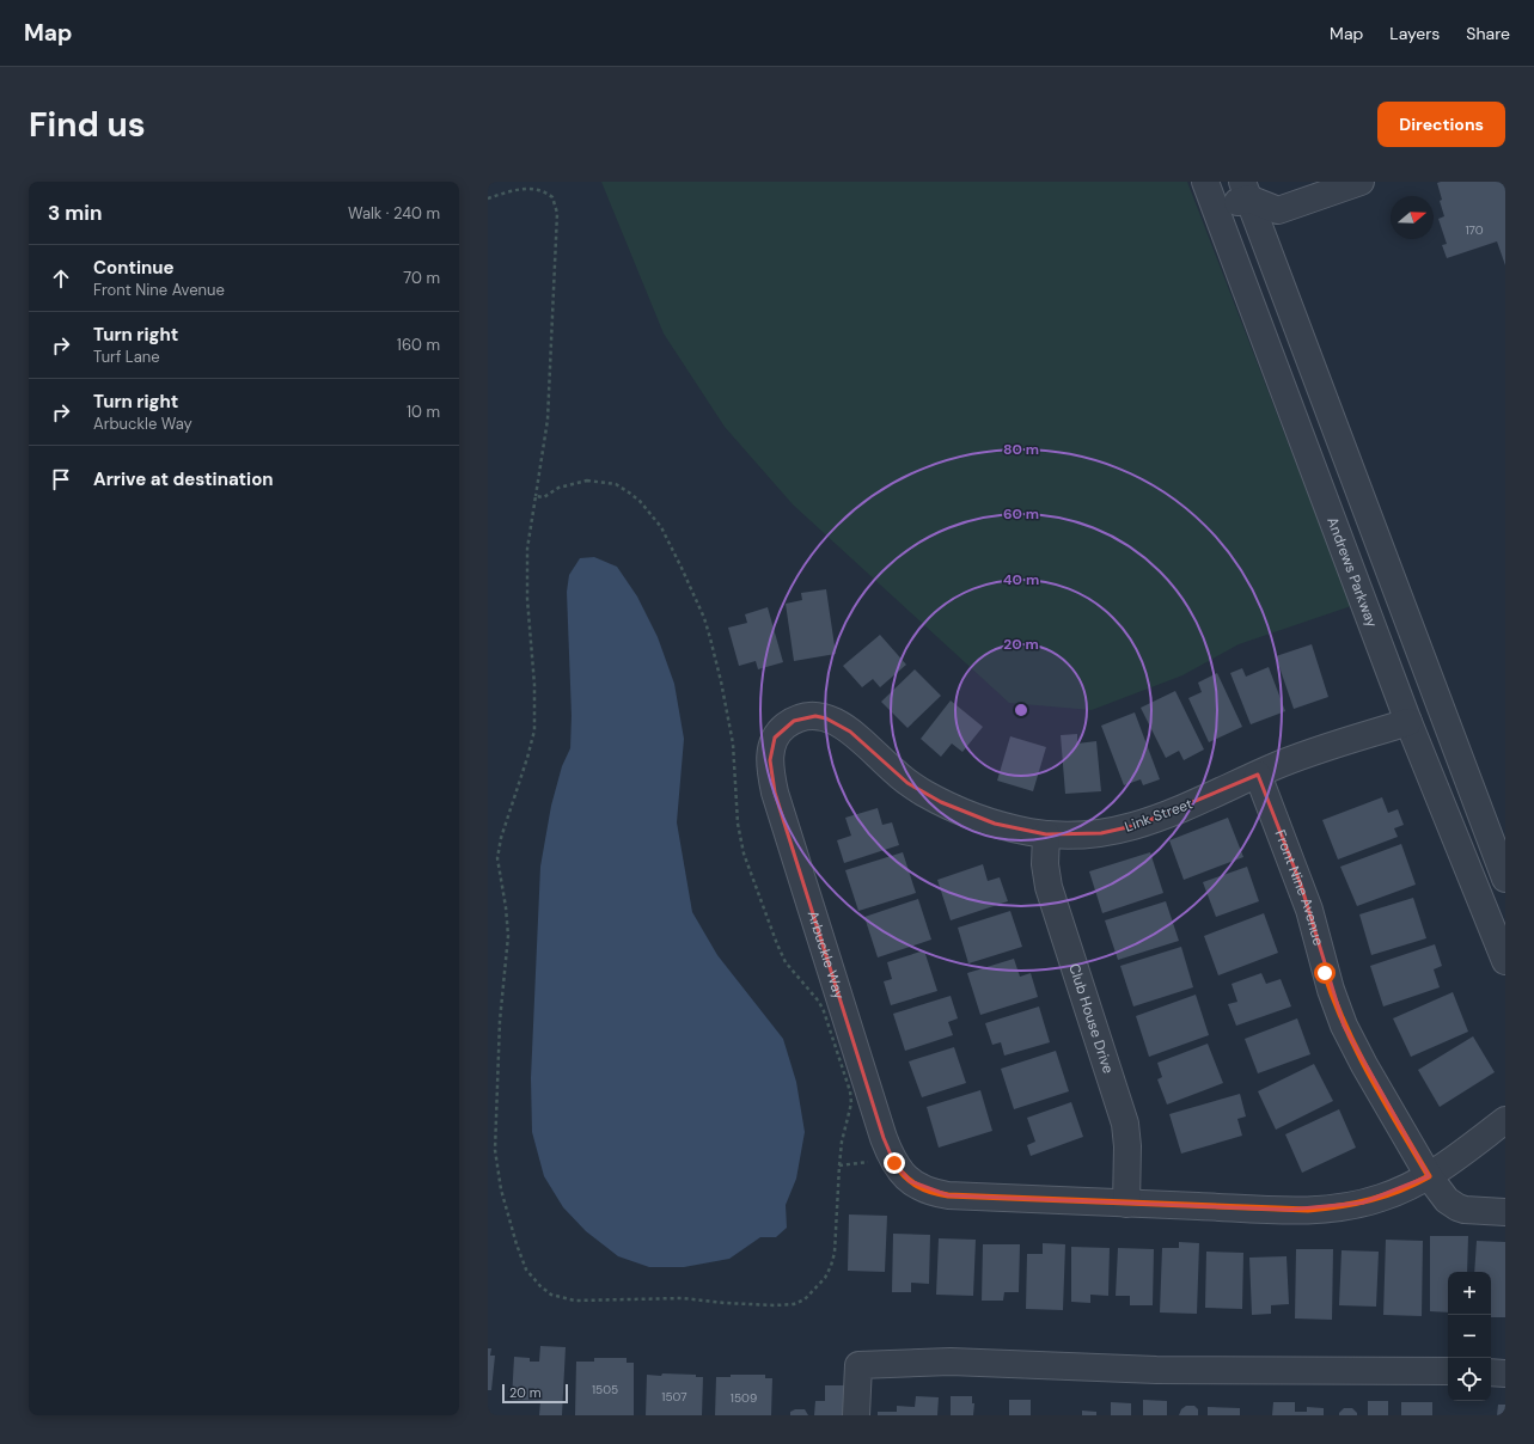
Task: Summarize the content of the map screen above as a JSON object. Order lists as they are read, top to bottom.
{
  "streets": {
    "street": [
      "Andrews Parkway",
      "Link Street",
      "Front Nine Avenue",
      "Arbuckle Way",
      "Club House Drive"
    ]
  },
  "crossings": [
    ["Andrews Parkway", "Link Street"],
    ["Link Street", "Front Nine Avenue"],
    ["Link Street", "Arbuckle Way"],
    ["Link Street", "Club House Drive"],
    ["Arbuckle Way", "Club House Drive"]
  ],
  "house_numbers": [
    "170",
    "1505",
    "1507",
    "1509"
  ],
  "scale_bar": "20 m",
  "north": "right",
  "page": {
    "header": "Map",
    "nav": ["Map", "Layers", "Share"],
    "buttons": "Directions",
    "title": "Find us",
    "heading": ["3 min", "Walk · 240 m"],
    "list": [
      ["Continue", "Front Nine Avenue", "70 m"],
      ["Turn right", "Turf Lane", "160 m"],
      ["Turn right", "Arbuckle Way", "10 m"],
      "Arrive at destination"
    ],
    "map_buttons": ["+", "−"],
    "scale": "20 m"
  },
  "rings": [
    "80 m",
    "60 m",
    "40 m",
    "20 m"
  ]
}
